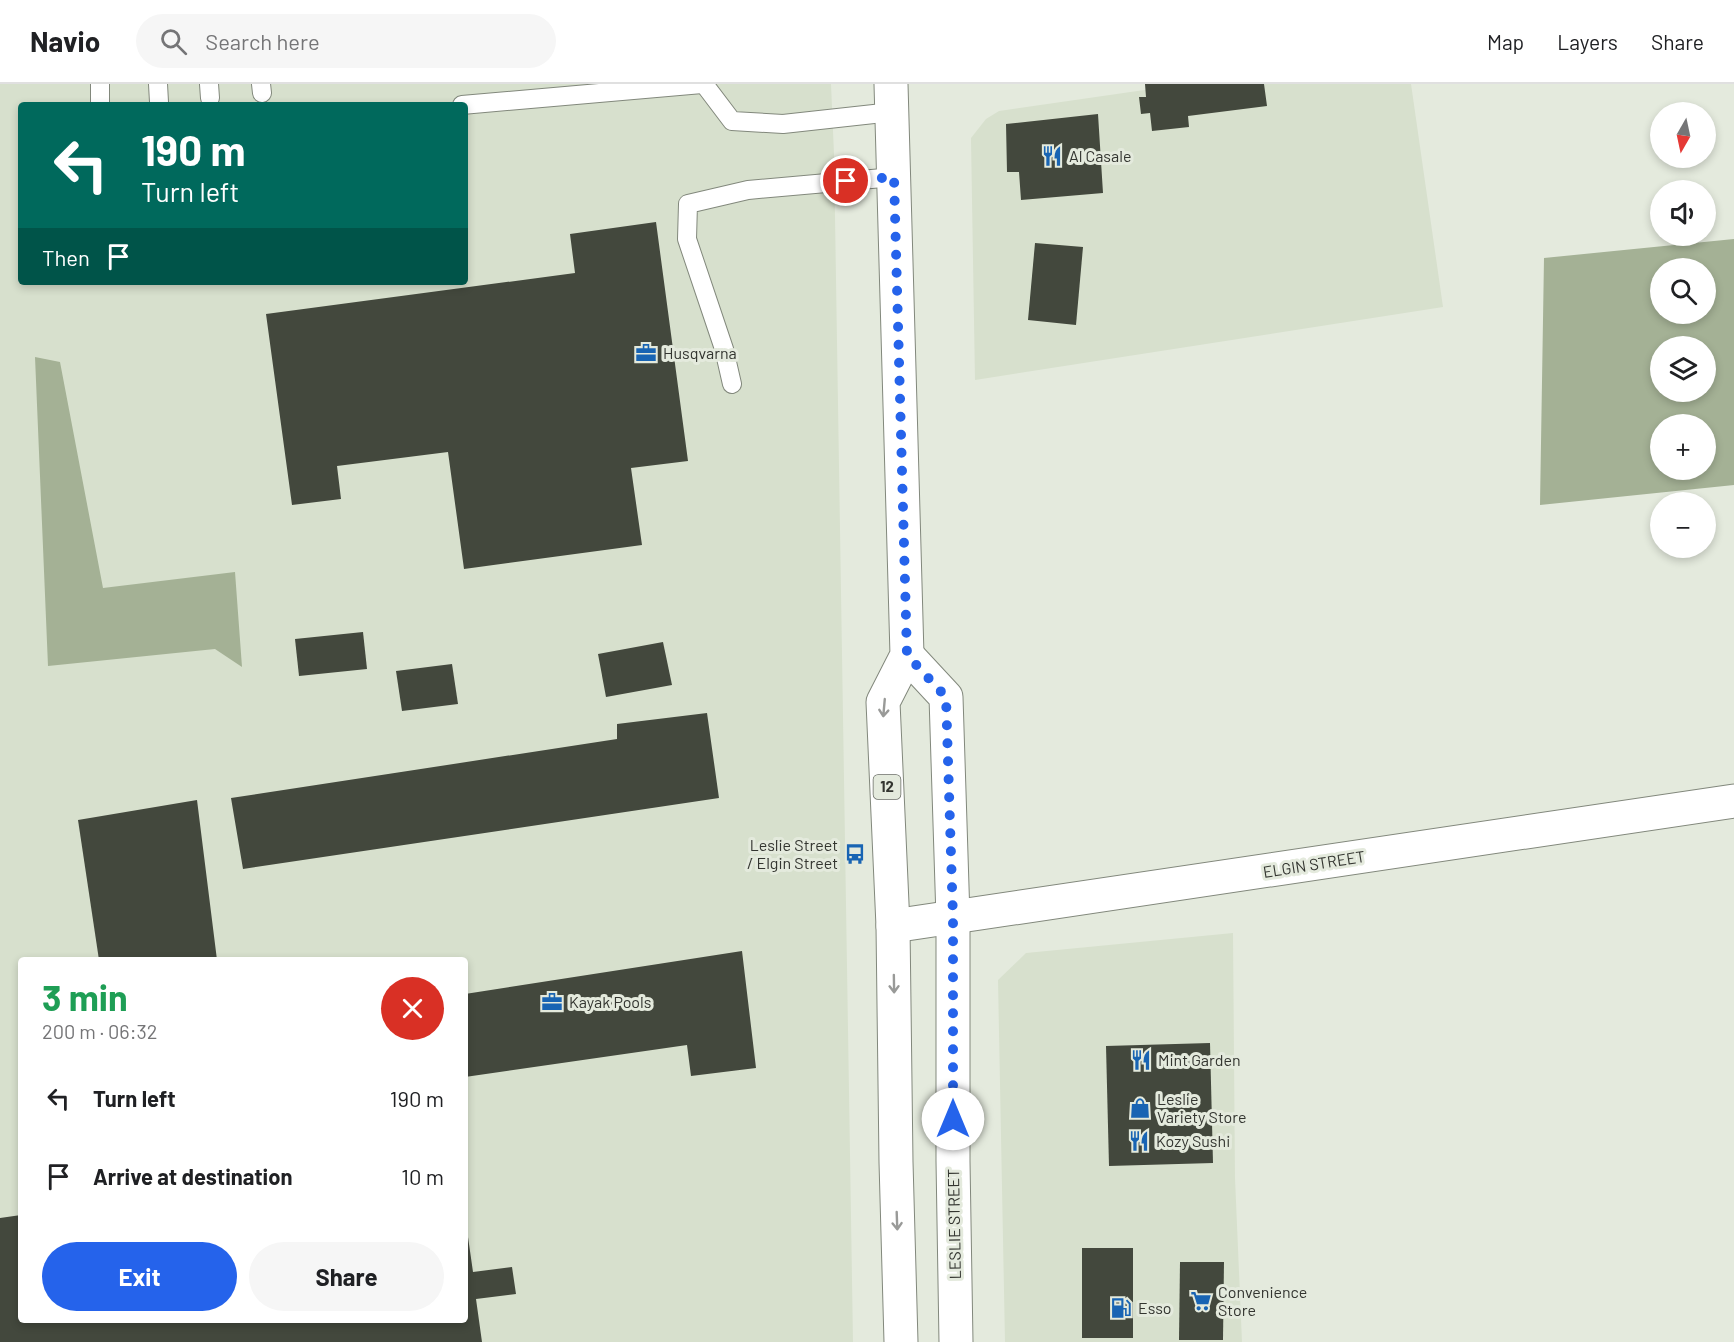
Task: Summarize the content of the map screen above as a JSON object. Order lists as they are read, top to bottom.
{
  "streets": {
    "main road": ["12", "ELGIN STREET", "LESLIE STREET"]
  },
  "crossings": [
    ["12", "ELGIN STREET"],
    ["12", "LESLIE STREET"],
    ["ELGIN STREET", "LESLIE STREET"]
  ],
  "places": {
    "restaurant": ["Al Casale", "Mint Garden", "Kozy Sushi"],
    "office": ["Husqvarna", "Kayak Pools"],
    "bus stop": ["Leslie Street / Elgin Street"],
    "shop": ["Leslie Variety Store"],
    "supermarket": ["Convenience Store"],
    "fuel station": ["Esso"]
  },
  "north": "bottom",
  "page": {
    "header": "Navio",
    "search": "Search here",
    "nav": ["Map", "Layers", "Share"],
    "map_buttons": ["+", "−"],
    "turn": ["190 m", "Turn left"],
    "then": "Then",
    "heading": ["3 min", "200 m · 06:32"],
    "list": [
      {
        "name": "Turn left",
        "value": "190 m"
      },
      {
        "name": "Arrive at destination",
        "value": "10 m"
      }
    ],
    "buttons": ["Exit", "Share"]
  }
}
